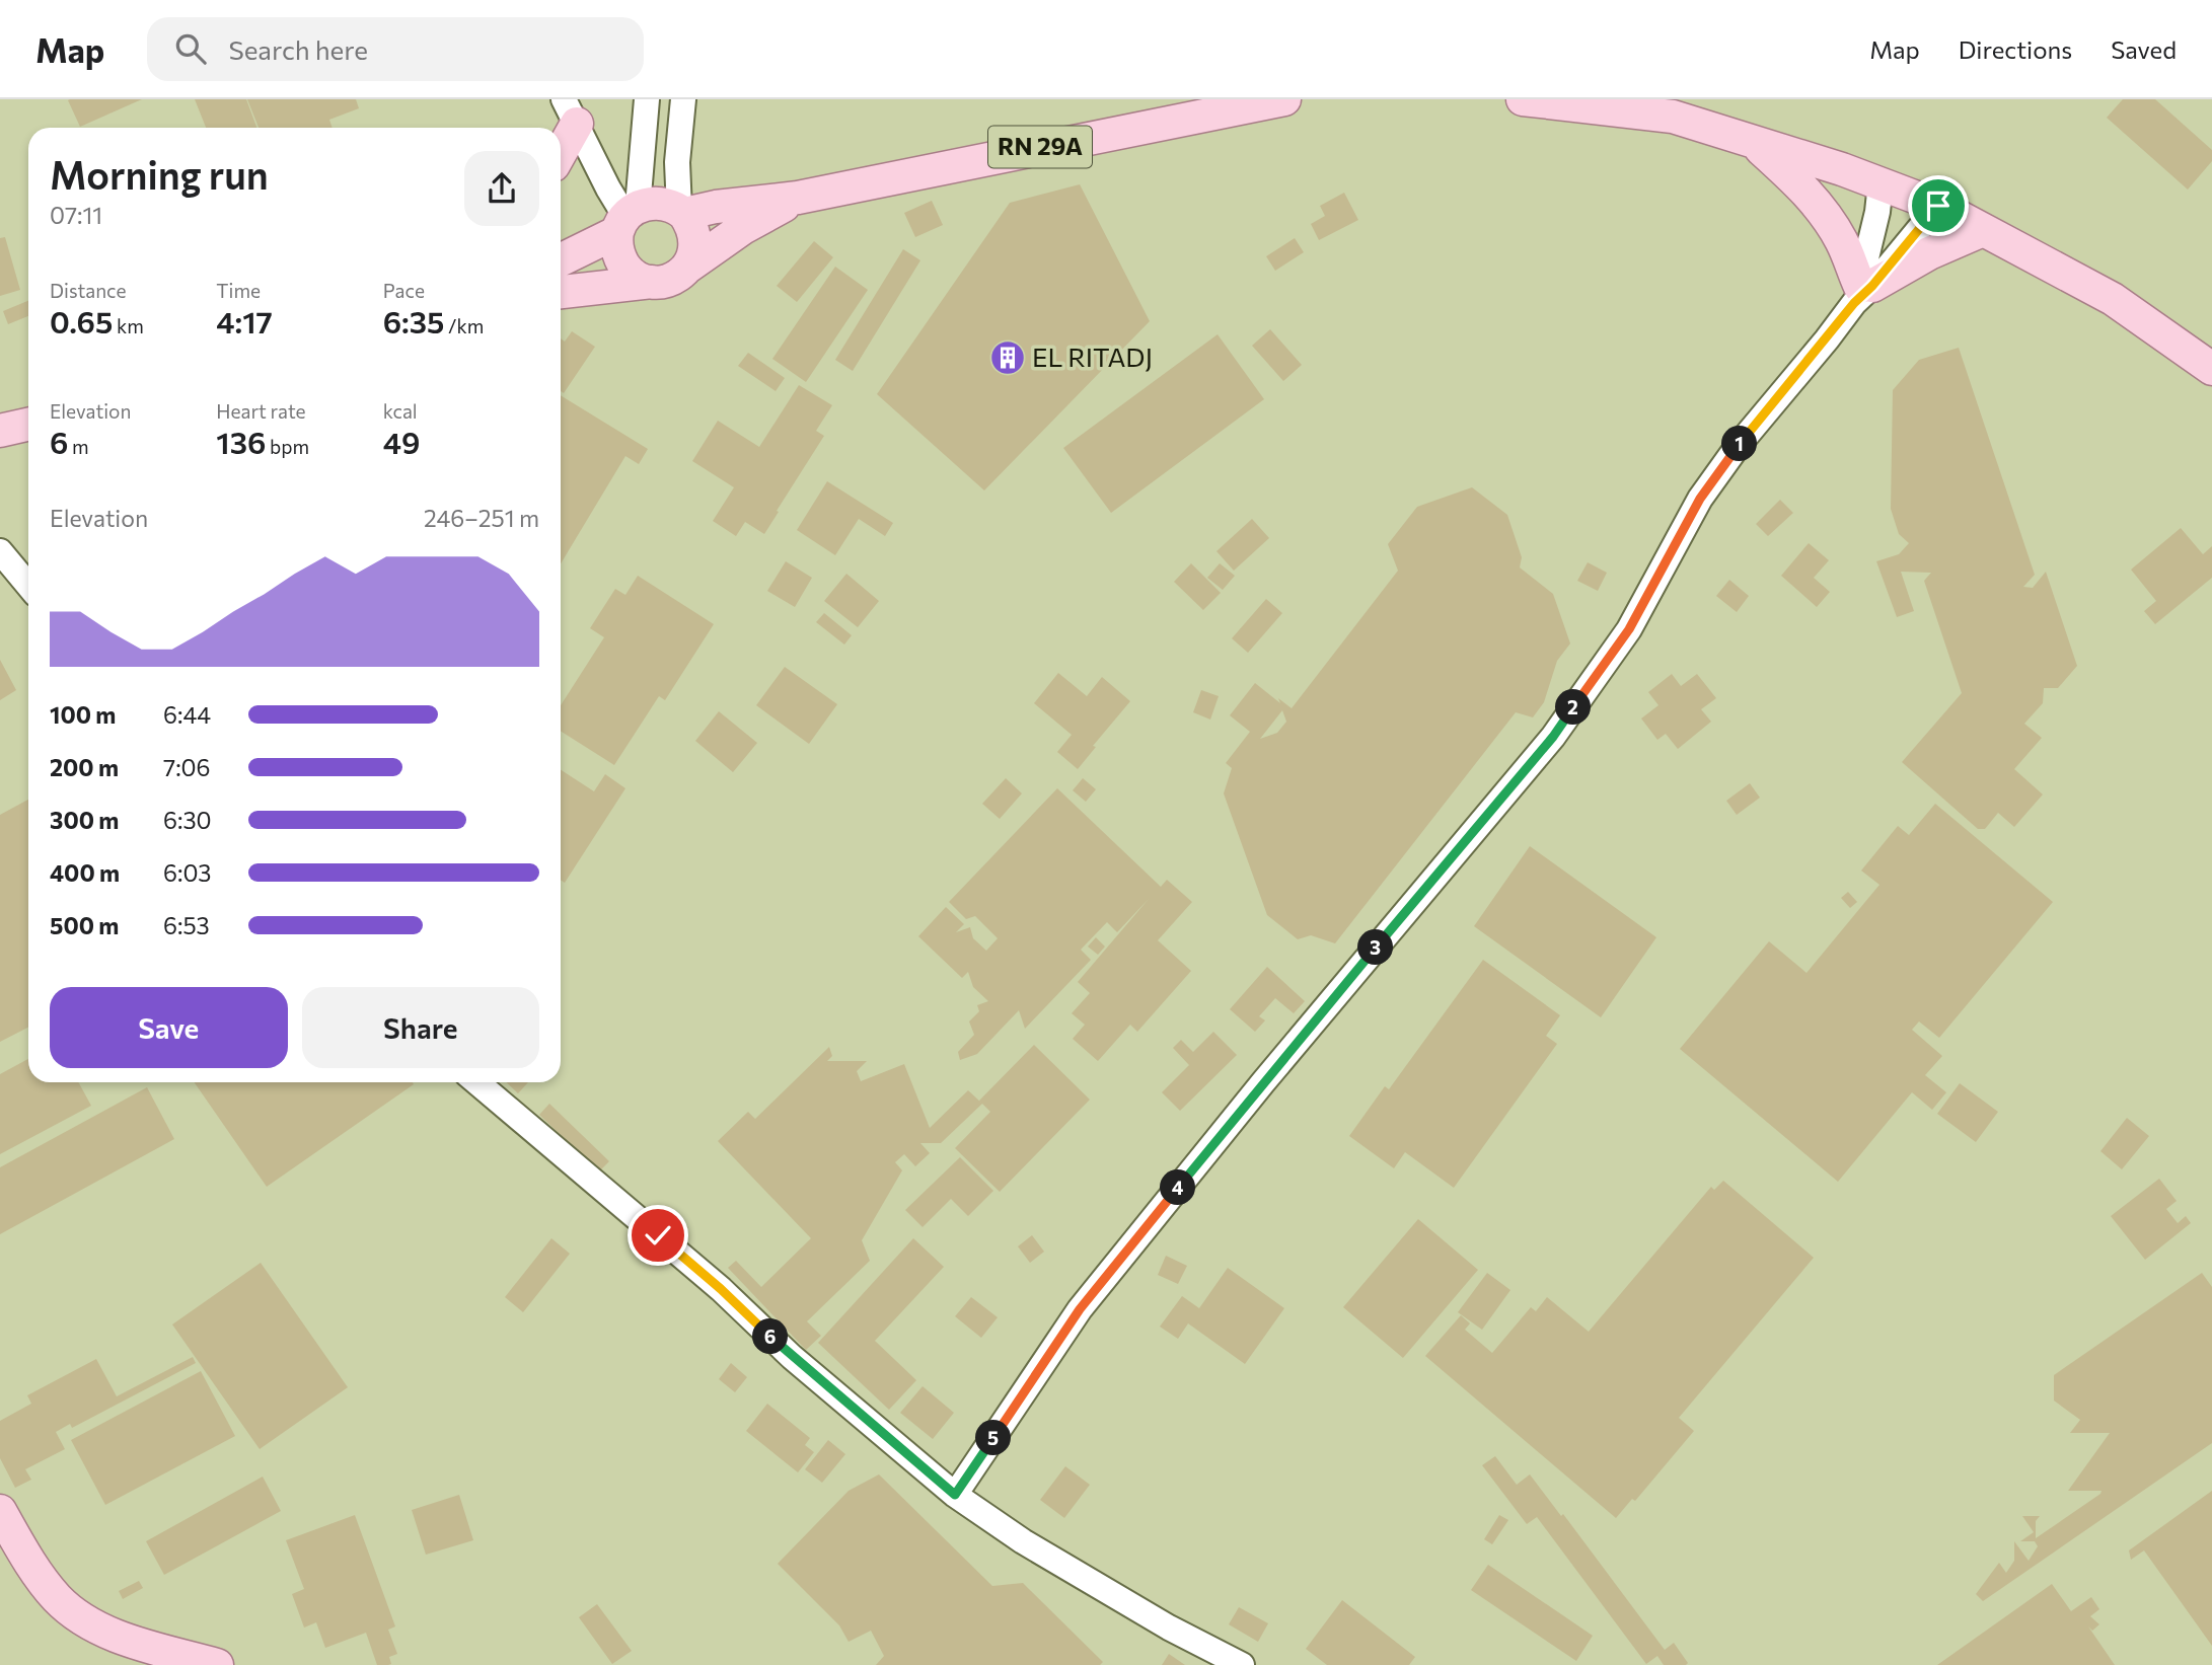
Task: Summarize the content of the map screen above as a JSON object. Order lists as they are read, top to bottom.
{
  "streets": {
    "main road": ["RN 29A"]
  },
  "places": {
    "building": ["EL RITADJ"]
  },
  "page": {
    "header": "Map",
    "search": "Search here",
    "nav": ["Map", "Directions", "Saved"],
    "heading": ["Morning run", "07:11"],
    "stats": [
      ["Distance", "0.65 km"],
      ["Time", "4:17"],
      ["Pace", "6:35 /km"],
      ["Elevation", "6 m"],
      ["Heart rate", "136 bpm"],
      ["kcal", "49"]
    ],
    "pins": [
      "1",
      "2",
      "3",
      "4",
      "6",
      "5"
    ],
    "chart": ["Elevation", "246–251 m"],
    "list": [
      {
        "name": "100 m",
        "note": "6:44"
      },
      {
        "name": "200 m",
        "note": "7:06"
      },
      {
        "name": "300 m",
        "note": "6:30"
      },
      {
        "name": "400 m",
        "note": "6:03"
      },
      {
        "name": "500 m",
        "note": "6:53"
      }
    ],
    "buttons": ["Save", "Share"]
  }
}
